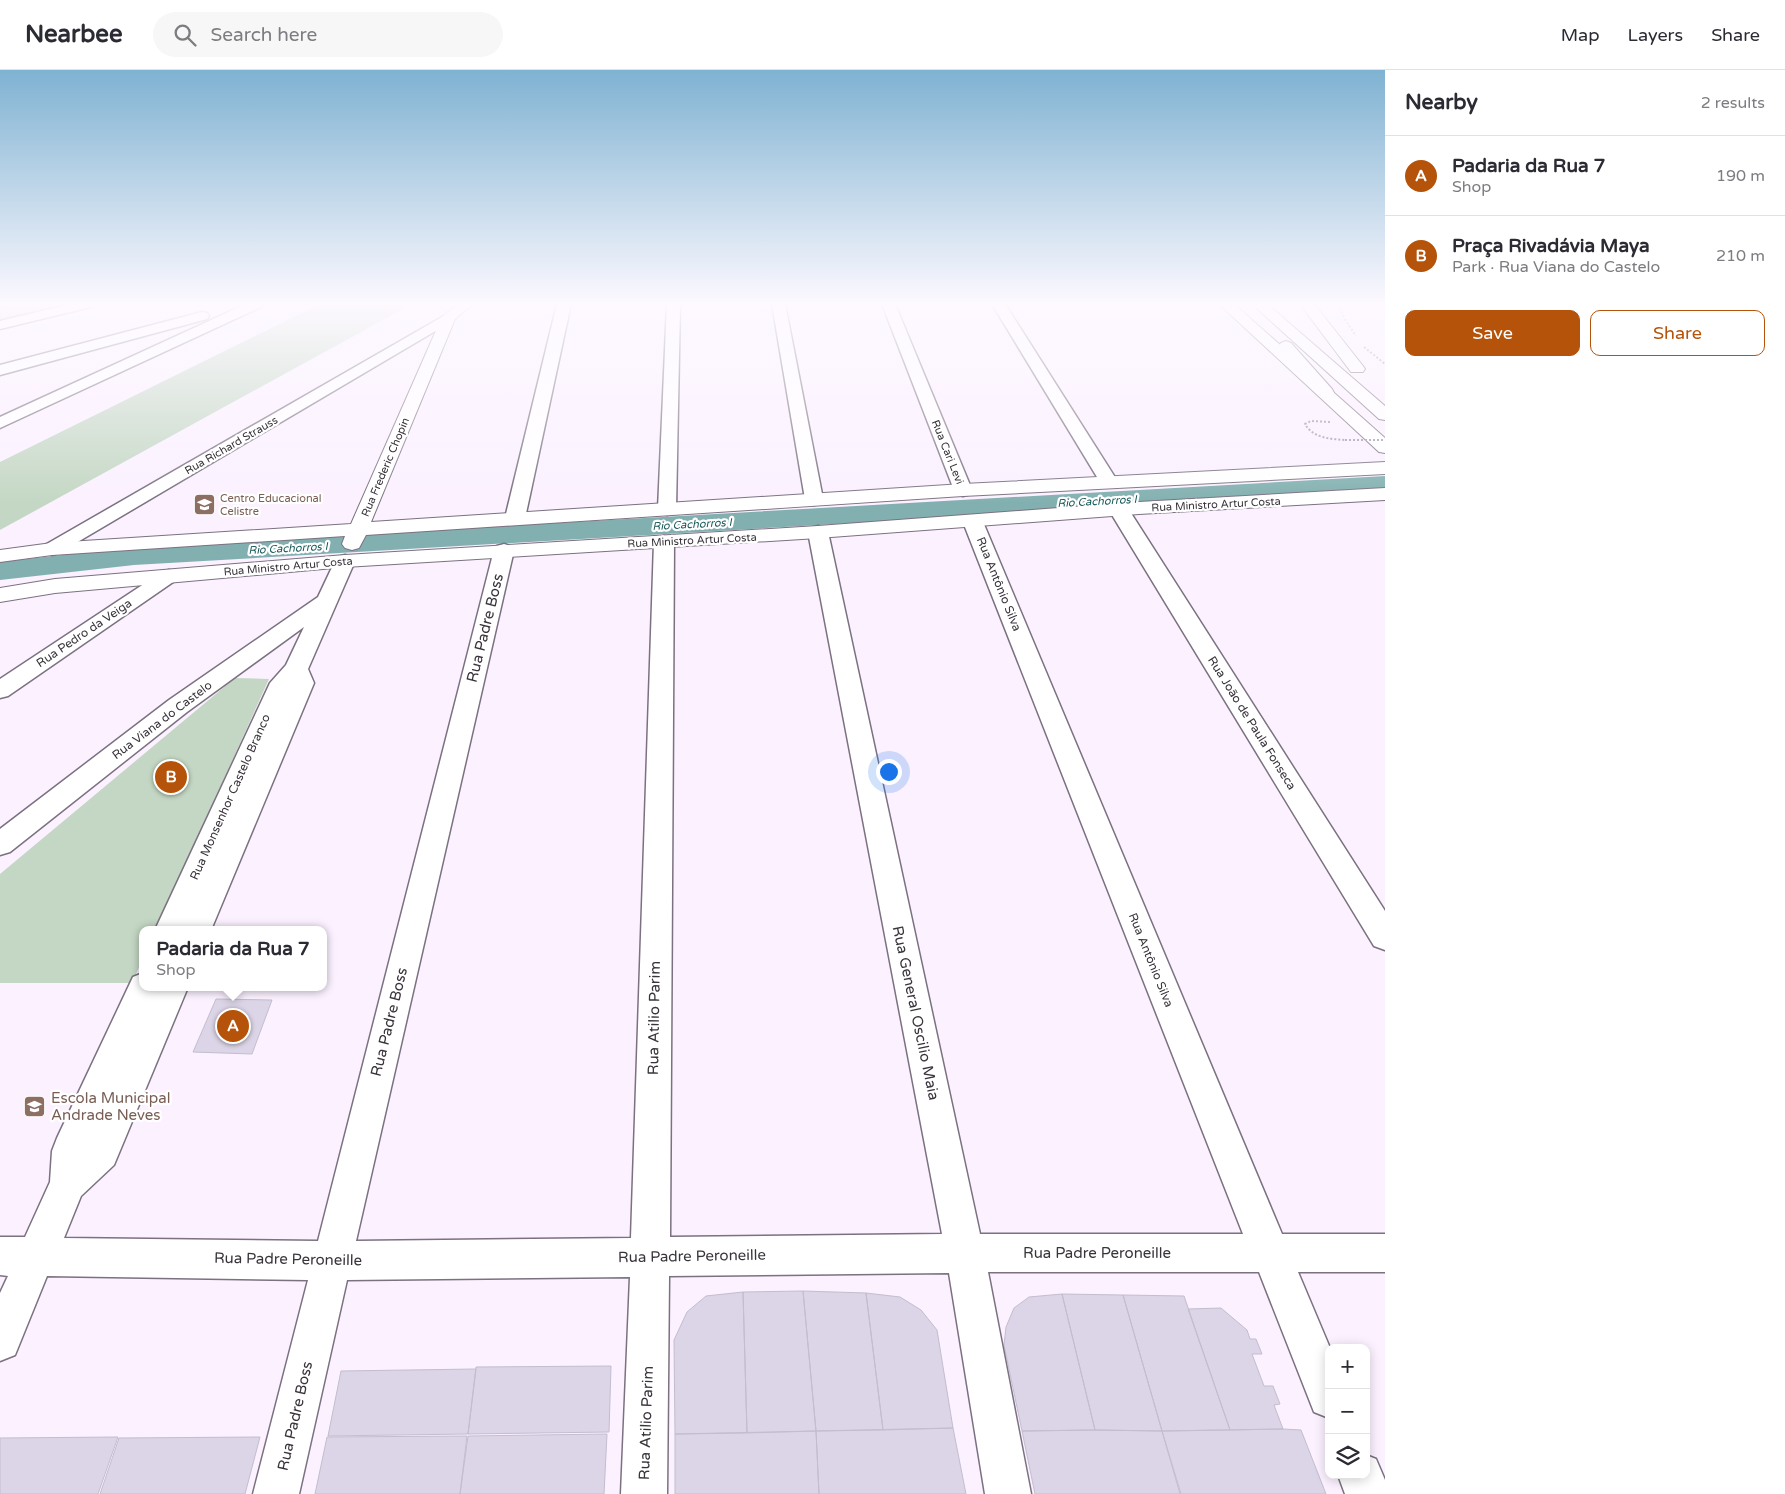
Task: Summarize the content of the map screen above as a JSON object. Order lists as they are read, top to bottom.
{
  "streets": {
    "main road": ["Rua Frederic Chopin", "Rua Ministro Artur Costa"],
    "street": [
      "Rua Richard Strauss",
      "Rua Cari Levi",
      "Rua Antônio Silva",
      "Rua Padre Boss",
      "Rua Pedro da Veiga",
      "Rua Viana do Castelo",
      "Rua João de Paula Fonseca",
      "Rua Monsenhor Castelo Branco",
      "Rua General Oscilio Maia",
      "Rua Atilio Parim",
      "Rua Padre Peroneille"
    ]
  },
  "crossings": [
    ["Rua Richard Strauss", "Rua Ministro Artur Costa"],
    ["Rua Cari Levi", "Rua Ministro Artur Costa"],
    ["Rua Frederic Chopin", "Rua Ministro Artur Costa"],
    ["Rua Frederic Chopin", "Rua Monsenhor Castelo Branco"],
    ["Rua Ministro Artur Costa", "Rua Antônio Silva"],
    ["Rua Ministro Artur Costa", "Rua Padre Boss"],
    ["Rua Ministro Artur Costa", "Rua Pedro da Veiga"],
    ["Rua Ministro Artur Costa", "Rua João de Paula Fonseca"],
    ["Rua Ministro Artur Costa", "Rua Monsenhor Castelo Branco"],
    ["Rua Ministro Artur Costa", "Rua General Oscilio Maia"],
    ["Rua Ministro Artur Costa", "Rua Atilio Parim"],
    ["Rua Antônio Silva", "Rua Padre Peroneille"],
    ["Rua Padre Boss", "Rua Padre Peroneille"],
    ["Rua Viana do Castelo", "Rua Monsenhor Castelo Branco"],
    ["Rua General Oscilio Maia", "Rua Padre Peroneille"],
    ["Rua Atilio Parim", "Rua Padre Peroneille"]
  ],
  "water": ["Rio Cachorros I"],
  "places": {
    "school or university": ["Centro Educacional Celistre", "Escola Municipal Andrade Neves"]
  },
  "page": {
    "header": "Nearbee",
    "search": "Search here",
    "nav": ["Map", "Layers", "Share"],
    "heading": ["Nearby", "2 results"],
    "list": [
      {
        "mark": "A",
        "name": "Padaria da Rua 7",
        "note": "Shop",
        "value": "190 m"
      },
      {
        "mark": "B",
        "name": "Praça Rivadávia Maya",
        "note": "Park · Rua Viana do Castelo",
        "value": "210 m"
      }
    ],
    "buttons": ["Save", "Share"],
    "pins": ["B", "A"],
    "popup": ["Padaria da Rua 7", "Shop"],
    "map_buttons": ["+", "−"]
  }
}
